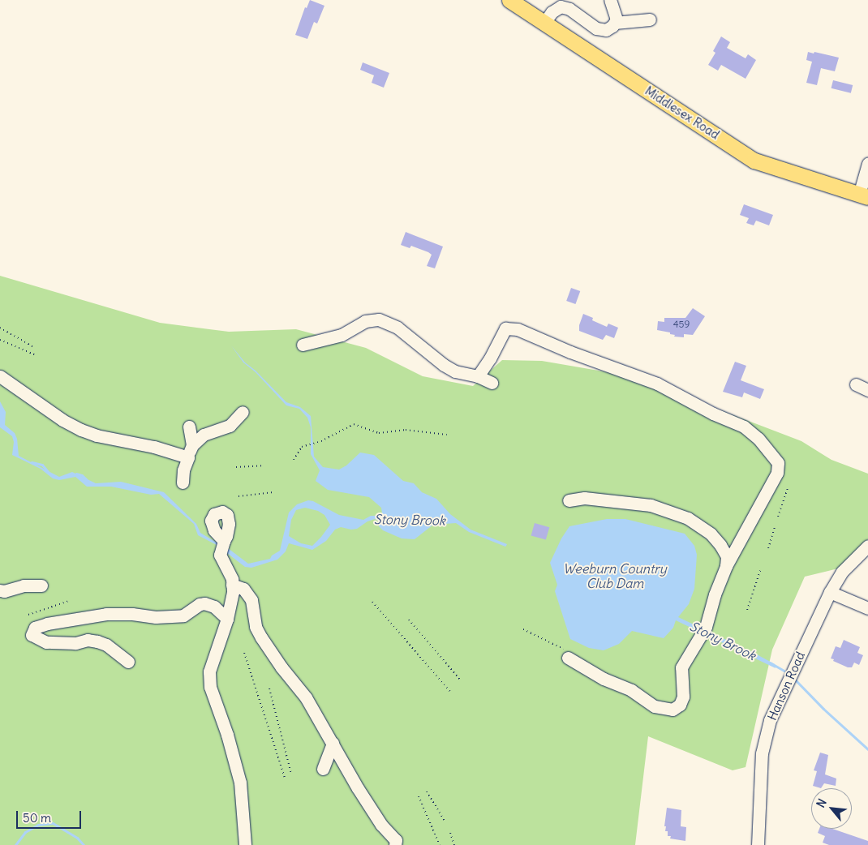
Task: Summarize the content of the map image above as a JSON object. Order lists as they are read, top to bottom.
{
  "streets": {
    "main road": ["Middlesex Road"],
    "street": ["Hanson Road"]
  },
  "water": ["Stony Brook", "Weeburn Country Club Dam"],
  "house_numbers": ["459"],
  "scale_bar": "50 m",
  "north": "top left"
}
